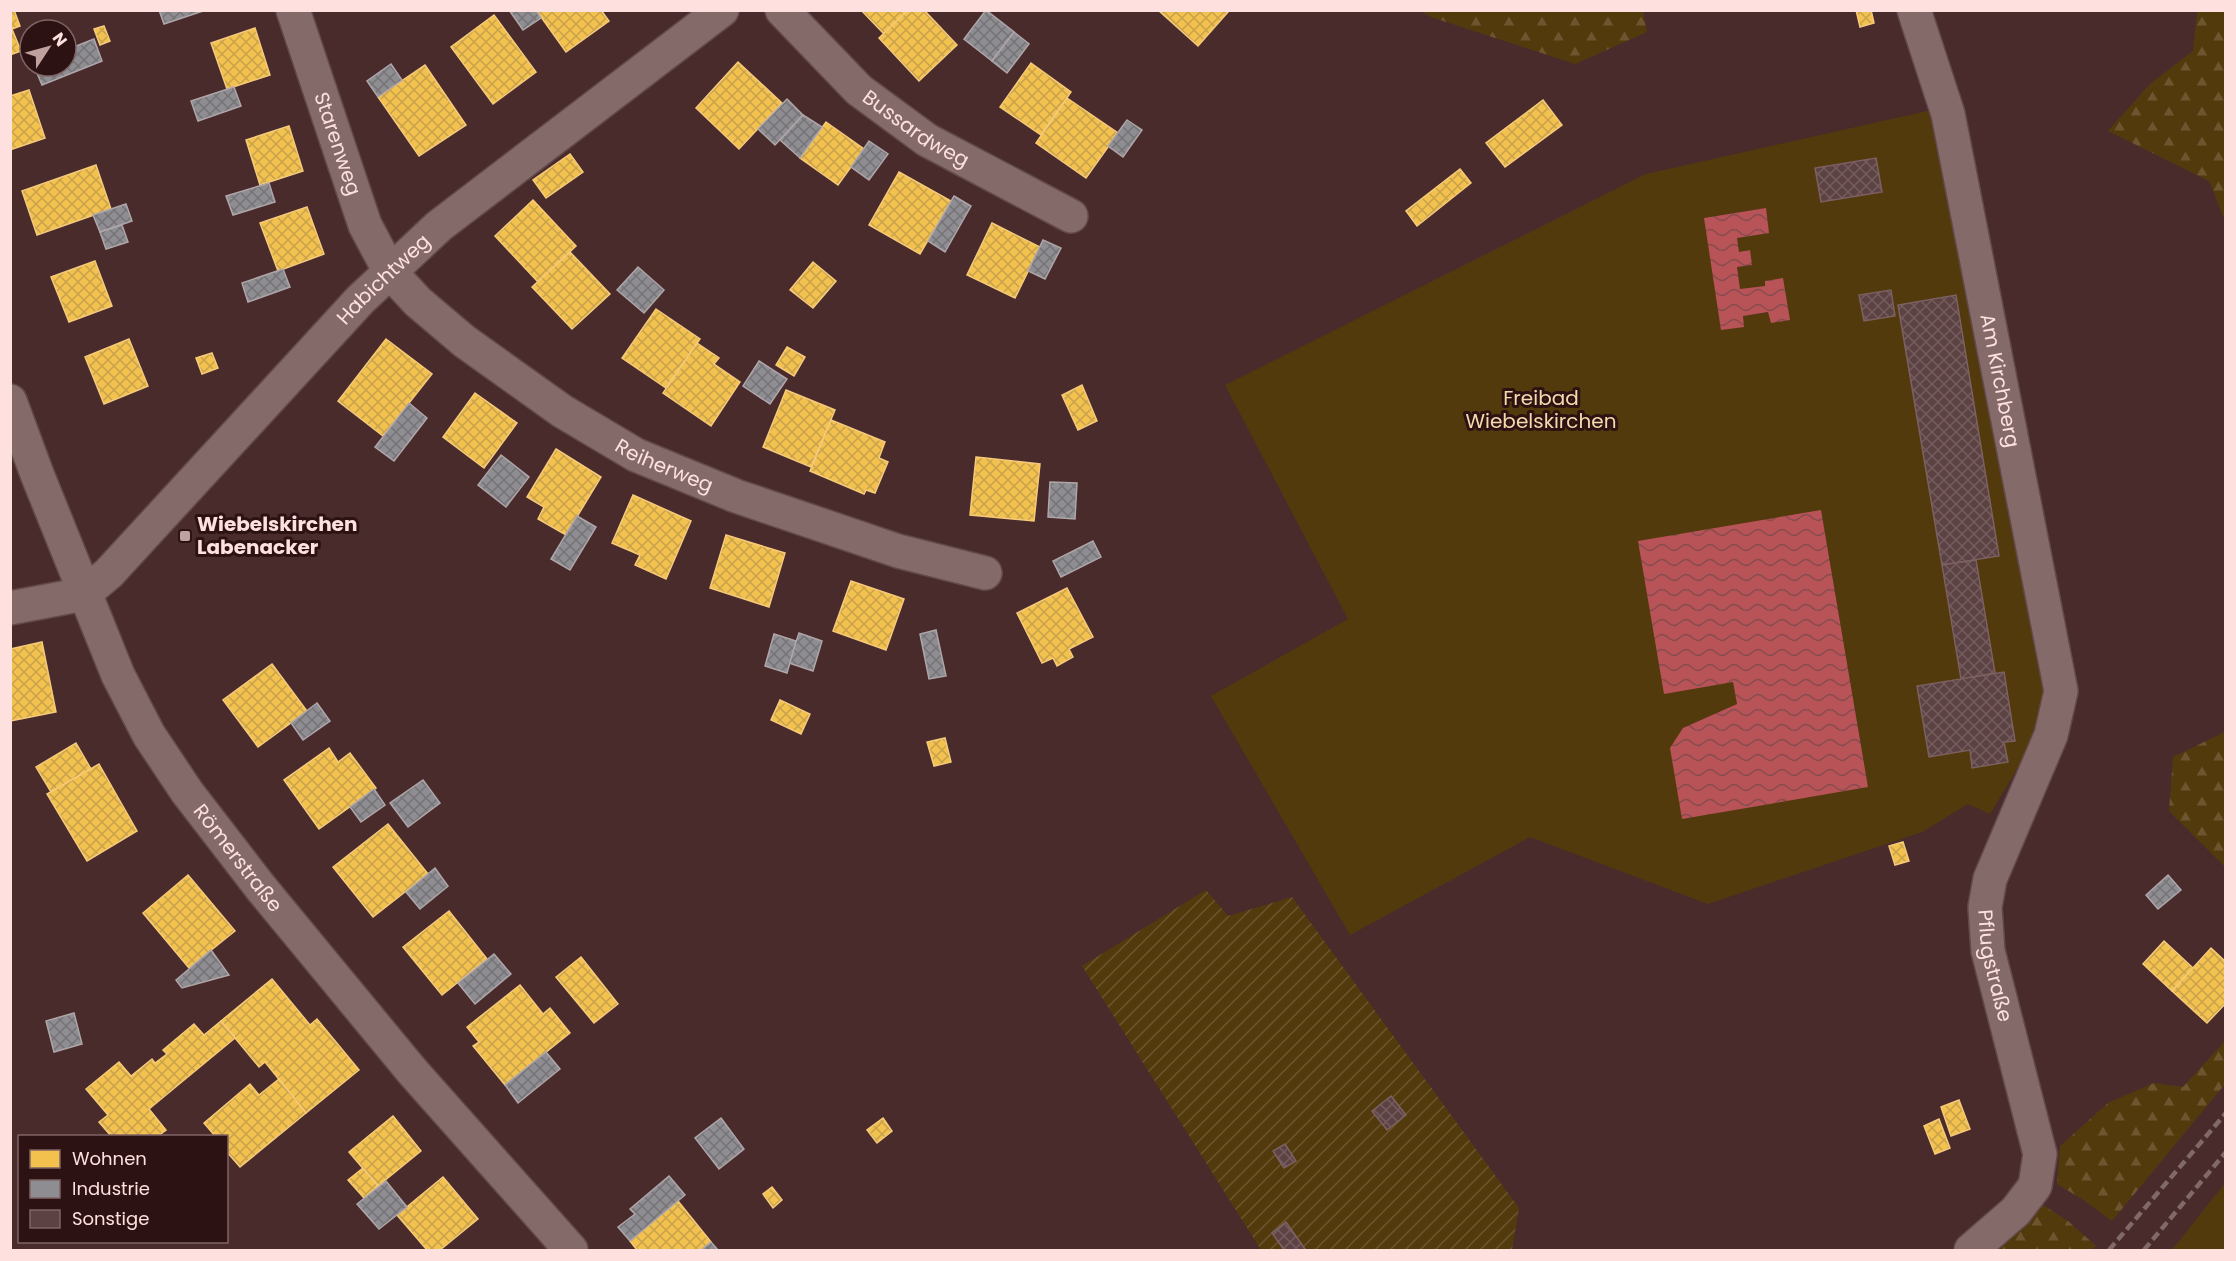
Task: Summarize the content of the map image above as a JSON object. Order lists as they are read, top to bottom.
{
  "streets": {
    "street": [
      "Bussardweg",
      "Starenweg",
      "Habichtweg",
      "Am Kirchberg",
      "Reiherweg",
      "Römerstraße",
      "Pflugstraße"
    ]
  },
  "crossings": [
    ["Starenweg", "Habichtweg"],
    ["Starenweg", "Reiherweg"],
    ["Habichtweg", "Reiherweg"],
    ["Habichtweg", "Römerstraße"],
    ["Am Kirchberg", "Pflugstraße"]
  ],
  "parks": ["Freibad Wiebelskirchen"],
  "places": {
    "transit": ["Wiebelskirchen Labenacker"]
  },
  "legend": ["Wohnen", "Industrie", "Sonstige"],
  "north": "top right"
}
